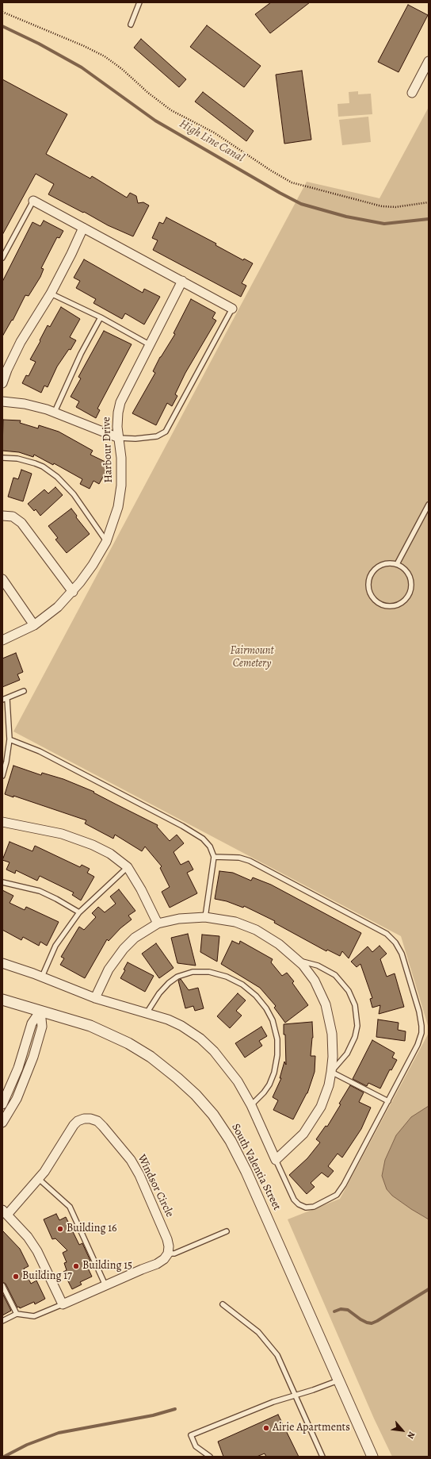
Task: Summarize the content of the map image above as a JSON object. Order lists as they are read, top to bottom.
{
  "streets": {
    "street": ["Harbour Drive", "South Valentia Street", "Windsor Circle"]
  },
  "water": ["High Line Canal"],
  "parks": ["Fairmount Cemetery"],
  "places": [
    "Building 16",
    "Building 15",
    "Building 17",
    "Airie Apartments"
  ],
  "north": "bottom right"
}
